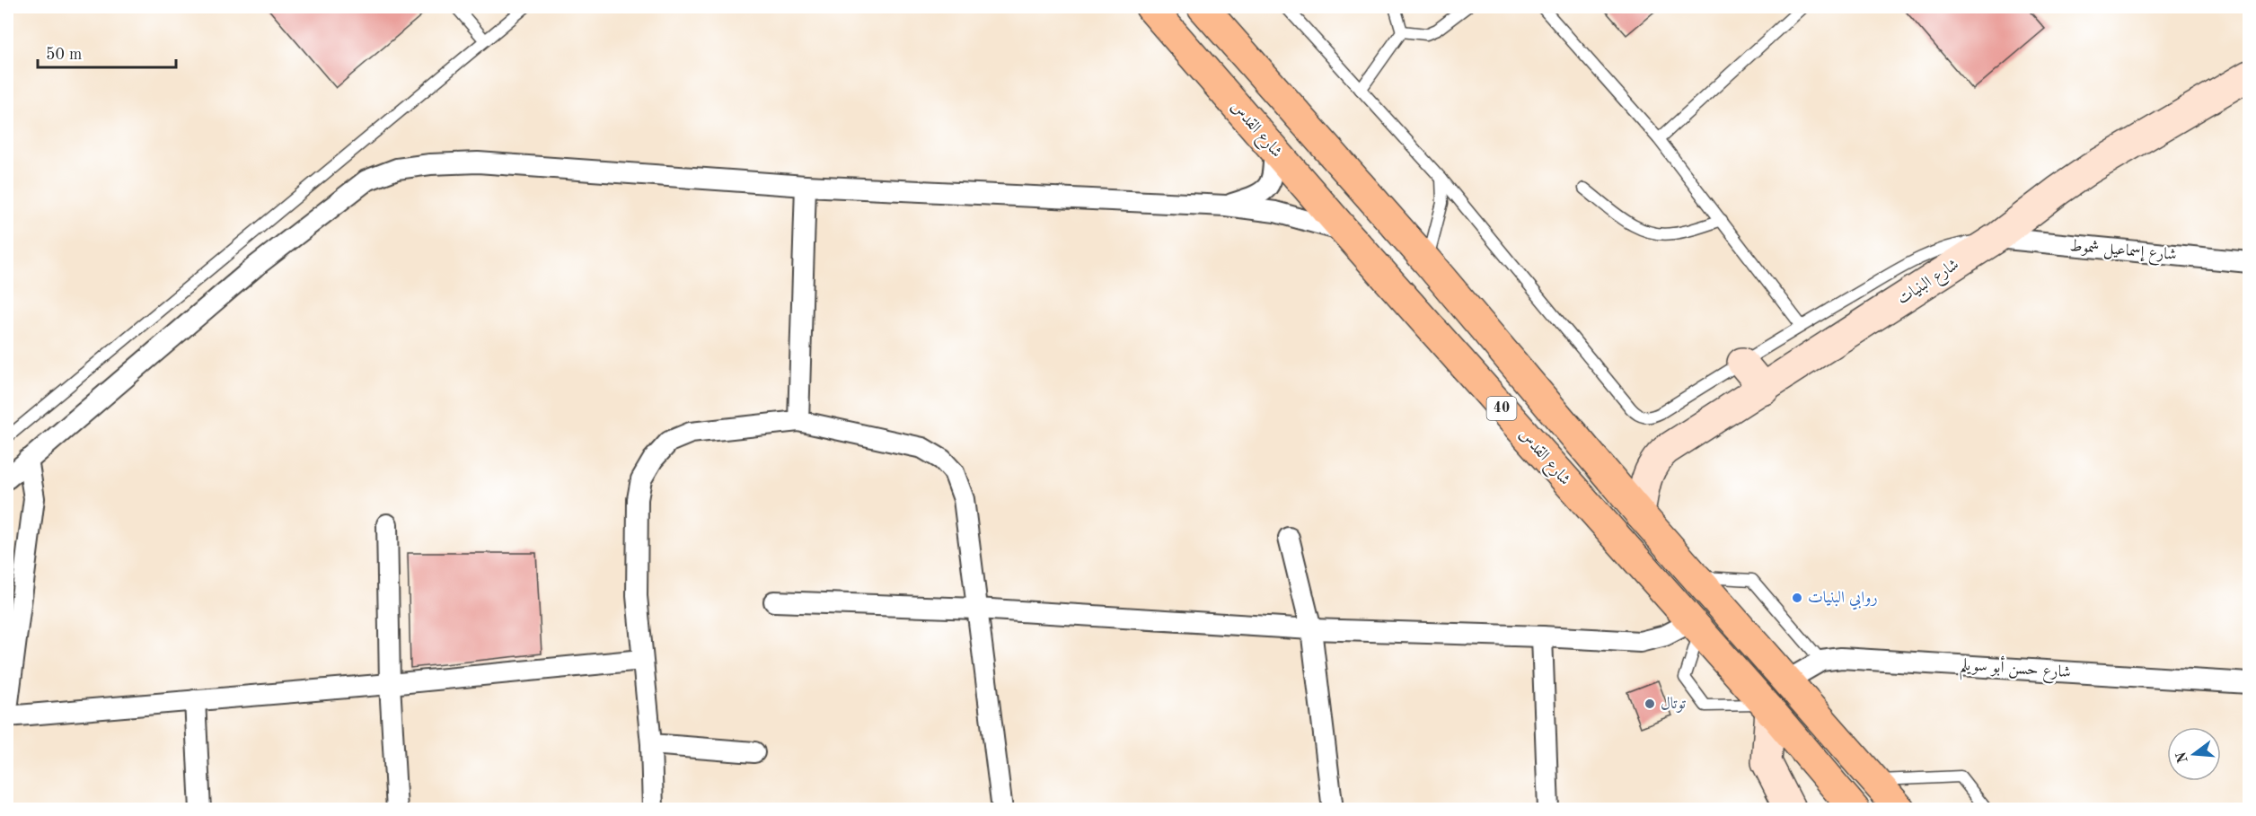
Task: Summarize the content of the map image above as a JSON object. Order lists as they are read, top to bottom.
{
  "streets": {
    "highway": ["شارع القدس", "40"],
    "main road": ["شارع البنيات"],
    "street": ["شارع إسماعيل شموط", "شارع حسن أبو سويلم"]
  },
  "crossings": [
    ["شارع إسماعيل شموط", "شارع البنيات"],
    ["شارع البنيات", "40"],
    ["40", "شارع حسن أبو سويلم"]
  ],
  "places": ["روابي البنيات", "توتال"],
  "scale_bar": "50 m",
  "north": "left"
}
